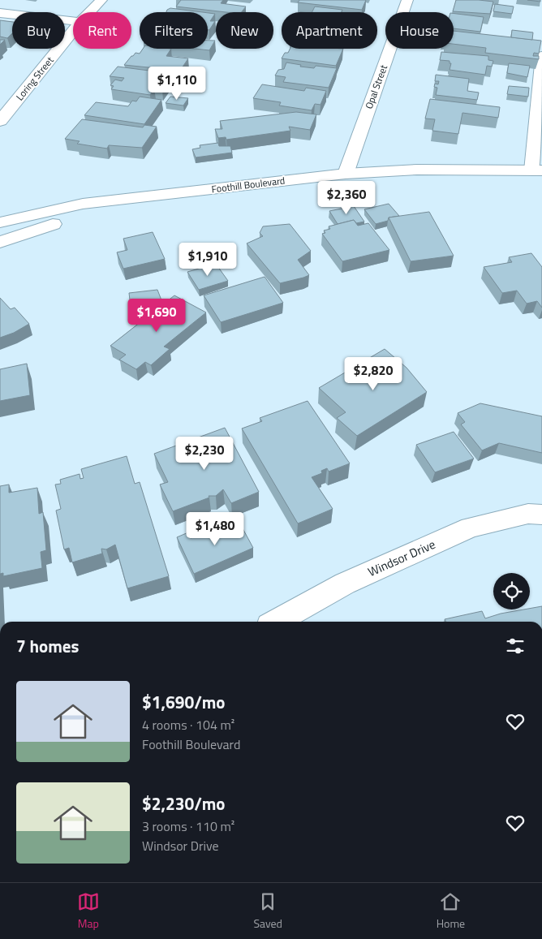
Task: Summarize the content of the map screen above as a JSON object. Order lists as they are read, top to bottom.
{
  "streets": {
    "street": [
      "Loring Street",
      "Opal Street",
      "Foothill Boulevard",
      "Windsor Drive"
    ]
  },
  "crossings": [
    ["Opal Street", "Foothill Boulevard"]
  ],
  "page": {
    "chip": [
      "Buy",
      "Rent",
      "Filters",
      "New",
      "Apartment",
      "House"
    ],
    "price": [
      "$1,110",
      "$2,360",
      "$1,910",
      "$1,690",
      "$2,820",
      "$2,230",
      "$1,480"
    ],
    "heading": "7 homes",
    "list": [
      {
        "name": "$1,690/mo",
        "note": "4 rooms · 104 m² · Foothill Boulevard"
      },
      {
        "name": "$2,230/mo",
        "note": "3 rooms · 110 m² · Windsor Drive"
      }
    ],
    "tabs": ["Map", "Saved", "Home"]
  }
}
